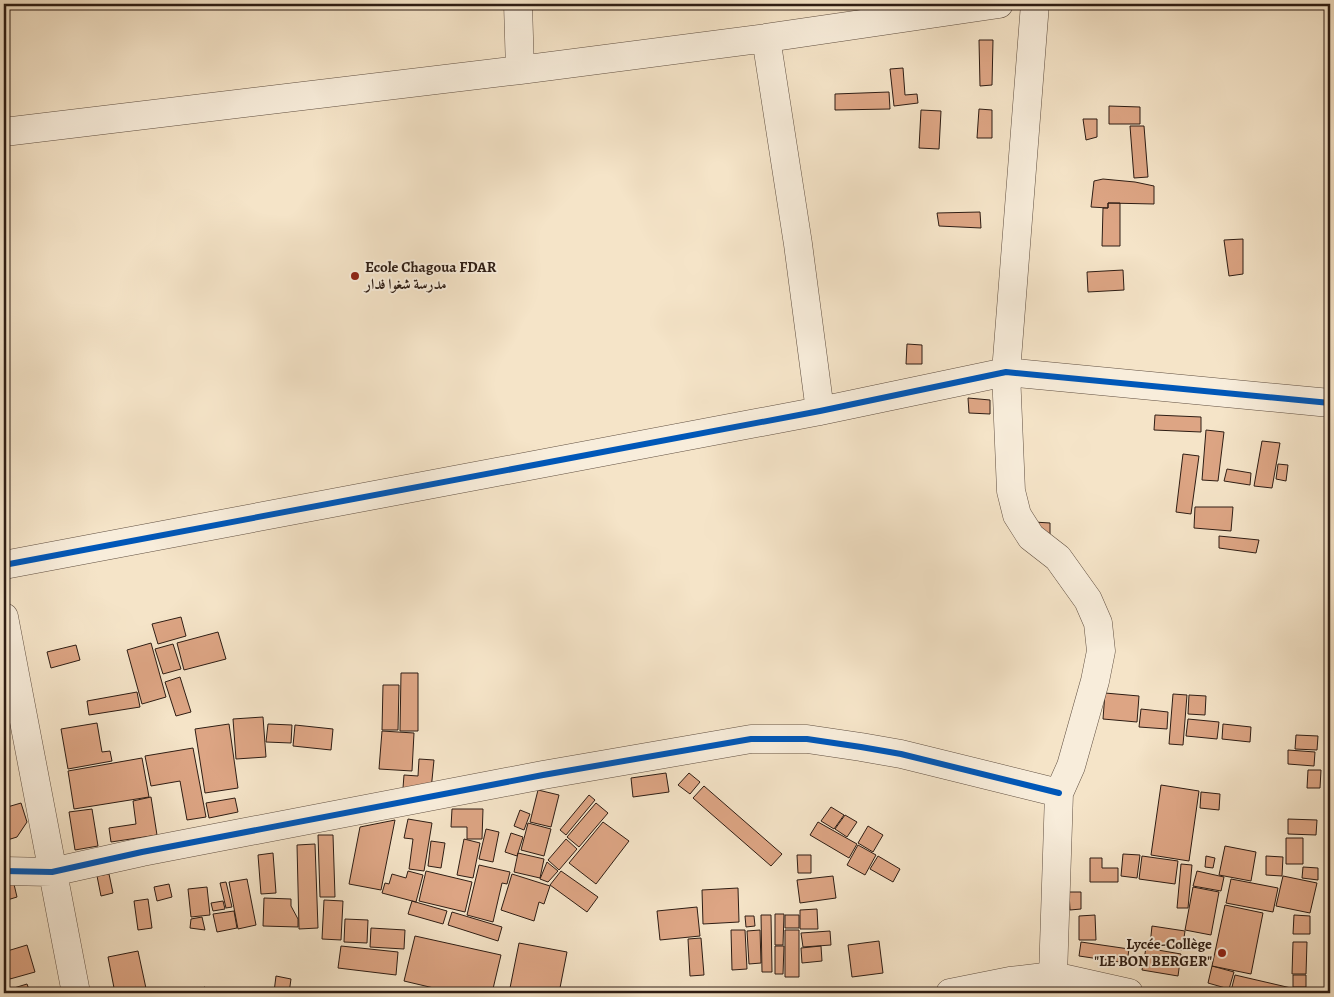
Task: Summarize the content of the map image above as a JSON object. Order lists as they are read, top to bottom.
{
  "places": ["Ecole Chagoua FDAR مدرسة شغوا فدار", "Lycée-Collège \"LE BON BERGER\""]
}
